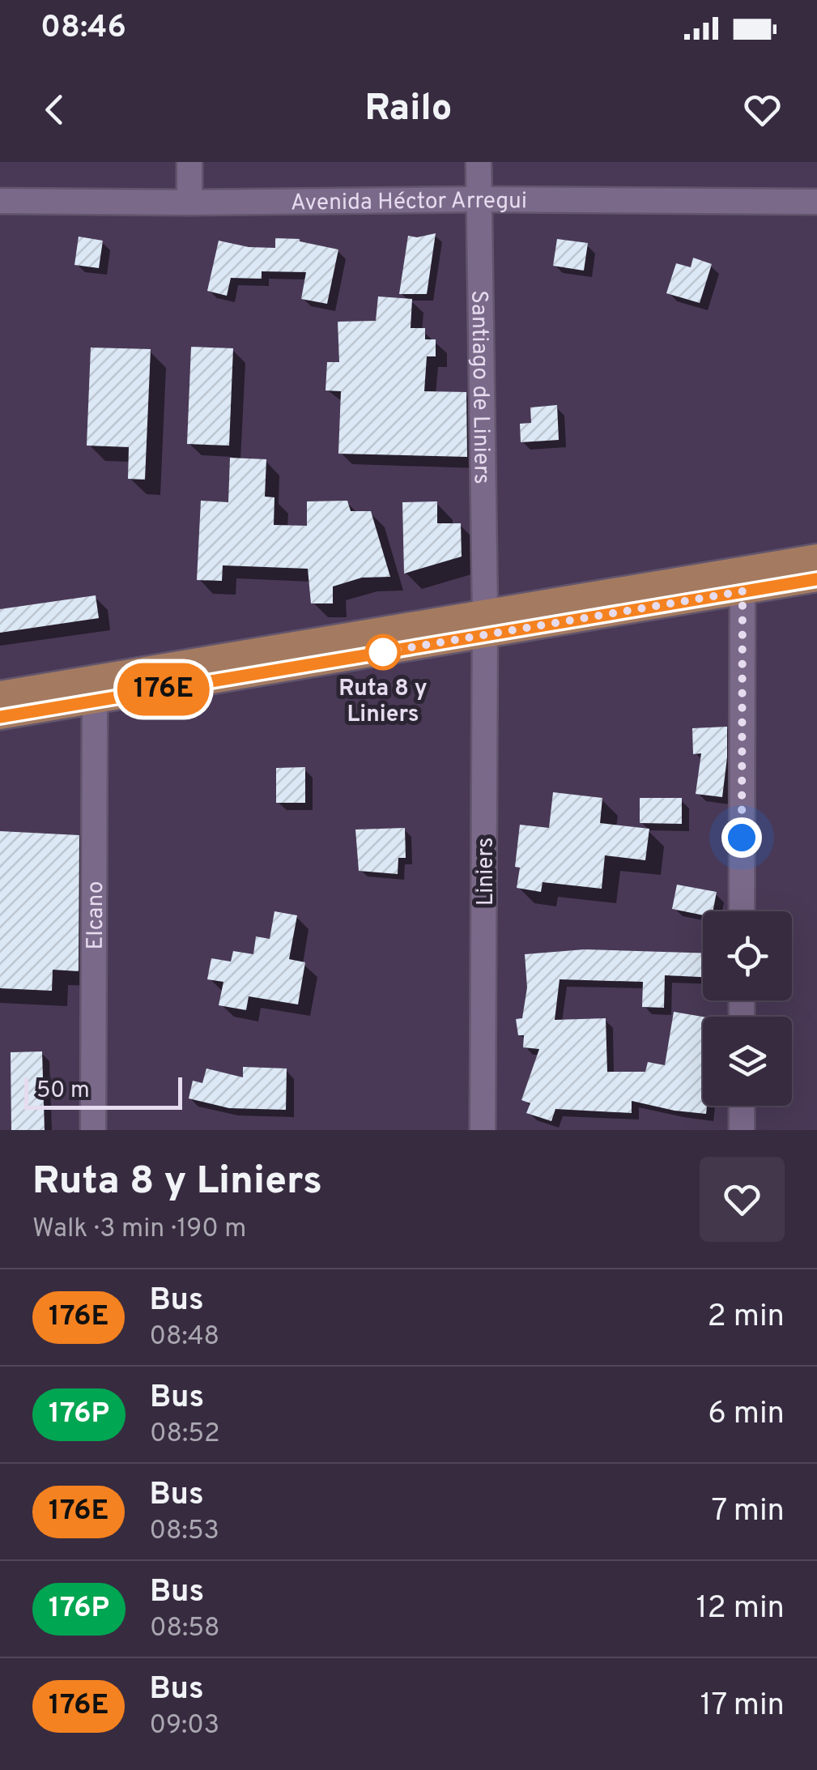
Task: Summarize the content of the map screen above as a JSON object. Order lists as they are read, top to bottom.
{
  "streets": {
    "street": [
      "Avenida Héctor Arregui",
      "Santiago de Liniers",
      "Liniers",
      "Elcano"
    ]
  },
  "crossings": [
    ["Avenida Héctor Arregui", "Santiago de Liniers"],
    ["Santiago de Liniers", "Liniers"]
  ],
  "places": ["Ruta 8 y Liniers"],
  "lines": ["bus line 176E"],
  "scale_bar": "50 m",
  "page": {
    "status": "08:46",
    "header": "Railo",
    "on_map": "176E",
    "scale": "50 m",
    "heading": ["Ruta 8 y Liniers", "Walk · 3 min · 190 m"],
    "list": [
      {
        "mark": "176E",
        "name": "Bus",
        "note": "08:48",
        "value": "2 min"
      },
      {
        "mark": "176P",
        "name": "Bus",
        "note": "08:52",
        "value": "6 min"
      },
      {
        "mark": "176E",
        "name": "Bus",
        "note": "08:53",
        "value": "7 min"
      },
      {
        "mark": "176P",
        "name": "Bus",
        "note": "08:58",
        "value": "12 min"
      },
      {
        "mark": "176E",
        "name": "Bus",
        "note": "09:03",
        "value": "17 min"
      }
    ]
  }
}
